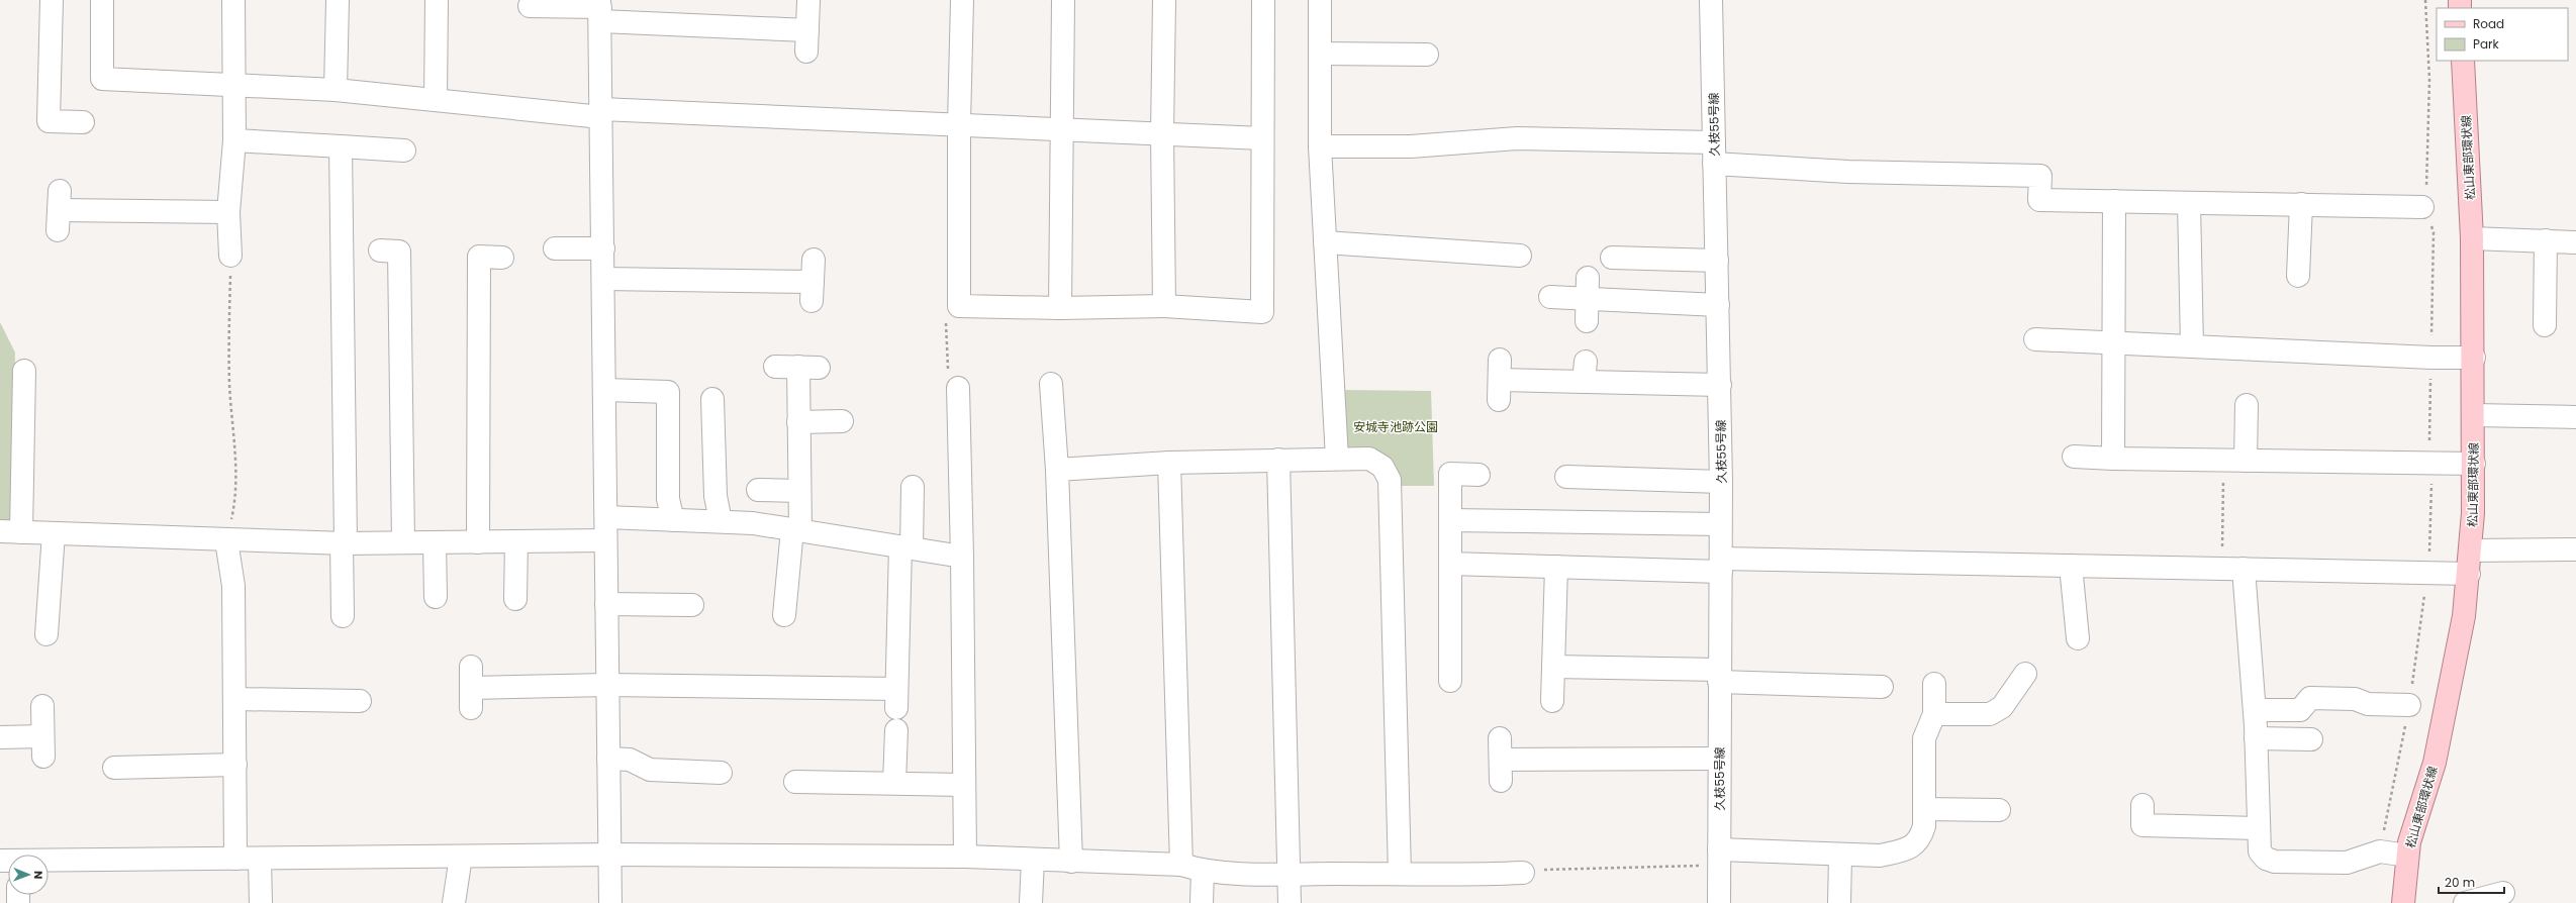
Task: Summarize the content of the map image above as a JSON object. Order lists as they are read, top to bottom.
{
  "streets": {
    "main road": ["松山東部環状線"],
    "street": ["久枝55号線"]
  },
  "parks": ["安城寺池跡公園"],
  "legend": ["Road", "Park"],
  "scale_bar": "20 m",
  "north": "right"
}
